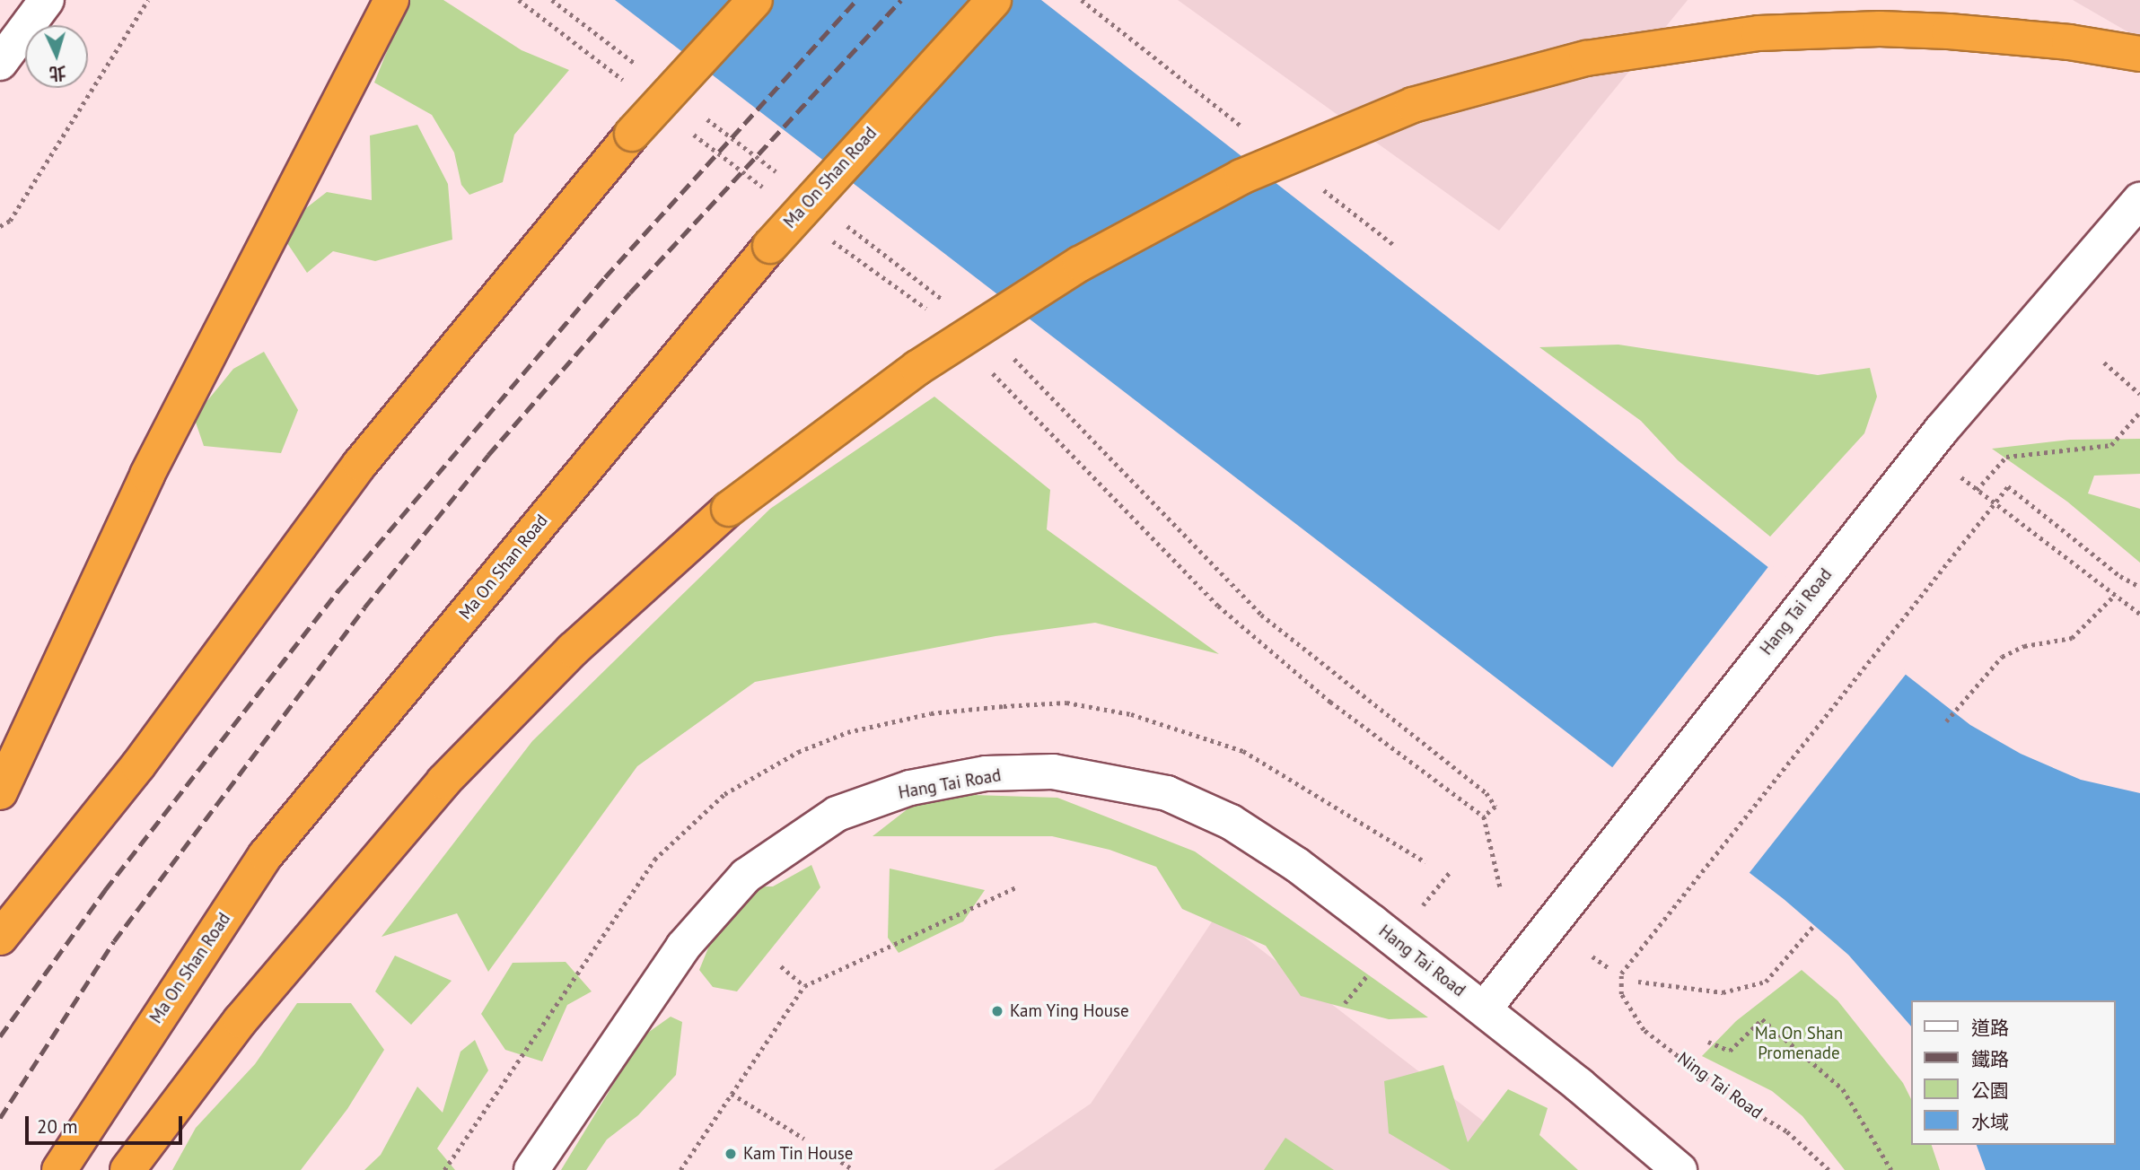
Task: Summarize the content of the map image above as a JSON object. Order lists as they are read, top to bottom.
{
  "streets": {
    "highway": ["Ma On Shan Road"],
    "street": ["Hang Tai Road"],
    "path": ["Ning Tai Road"]
  },
  "parks": ["Ma On Shan Promenade"],
  "places": ["Kam Ying House", "Kam Tin House"],
  "legend": [
    "道路",
    "鐵路",
    "公園",
    "水域"
  ],
  "scale_bar": "20 m",
  "north": "bottom"
}
